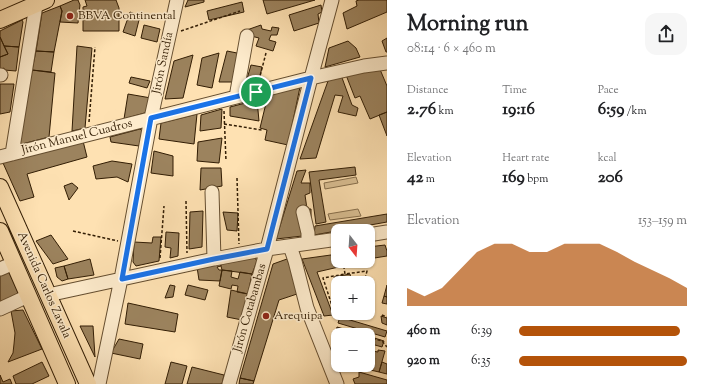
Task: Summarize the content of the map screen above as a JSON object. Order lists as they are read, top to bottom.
{
  "streets": {
    "main road": ["Avenida Carlos Zavala"],
    "street": ["Jirón Sandía", "Jirón Manuel Cuadros", "Jirón Cotabambas"]
  },
  "crossings": [
    ["Jirón Sandía", "Jirón Manuel Cuadros"],
    ["Jirón Manuel Cuadros", "Jirón Cotabambas"]
  ],
  "places": ["BBVA Continental", "Arequipa"],
  "north": "bottom",
  "page": {
    "heading": ["Morning run", "08:14 · 6 × 460 m"],
    "stats": [
      ["Distance", "2.76 km"],
      ["Time", "19:16"],
      ["Pace", "6:59 /km"],
      ["Elevation", "42 m"],
      ["Heart rate", "169 bpm"],
      ["kcal", "206"]
    ],
    "chart": ["Elevation", "153–159 m"],
    "map_buttons": ["+", "−"],
    "list": [
      {
        "name": "460 m",
        "note": "6:39"
      },
      {
        "name": "920 m",
        "note": "6:35"
      }
    ]
  }
}
